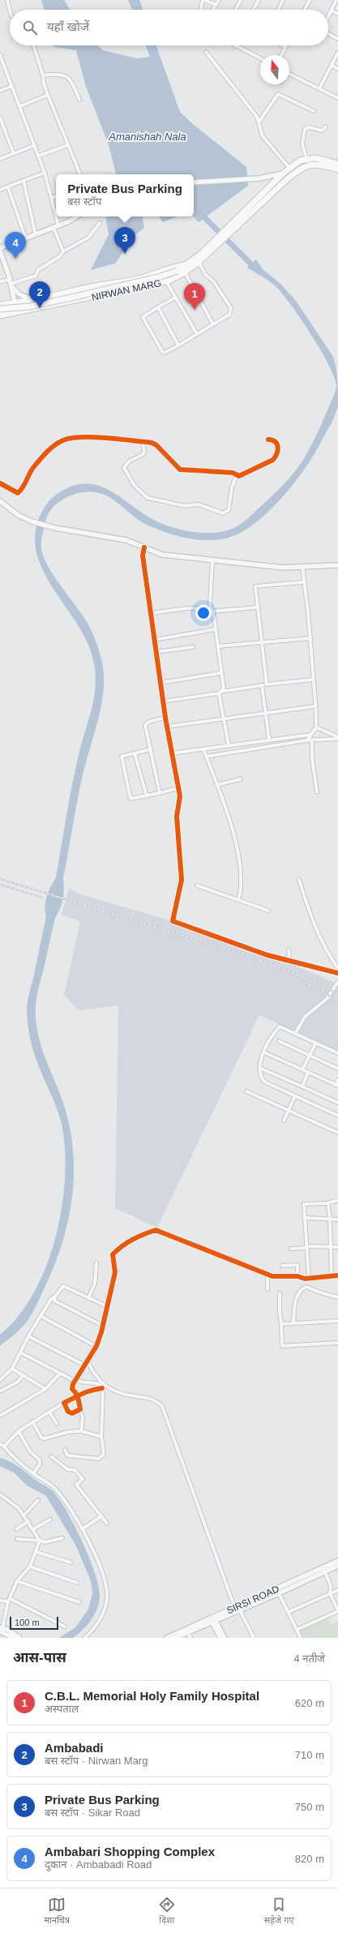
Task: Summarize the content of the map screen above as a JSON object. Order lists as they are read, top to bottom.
{
  "streets": {
    "main road": ["NIRWAN MARG"],
    "street": ["SIRSI ROAD"]
  },
  "water": ["Amanishah Nala"],
  "scale_bar": "100 m",
  "north": "top",
  "page": {
    "search": "यहाँ खोजें",
    "popup": ["Private Bus Parking", "बस स्टॉप"],
    "pins": [
      "3",
      "4",
      "2",
      "1"
    ],
    "scale": "100 m",
    "heading": ["आस-पास", "4 नतीजे"],
    "list": [
      {
        "mark": "1",
        "name": "C.B.L. Memorial Holy Family Hospital",
        "note": "अस्पताल",
        "value": "620 m"
      },
      {
        "mark": "2",
        "name": "Ambabadi",
        "note": "बस स्टॉप · Nirwan Marg",
        "value": "710 m"
      },
      {
        "mark": "3",
        "name": "Private Bus Parking",
        "note": "बस स्टॉप · Sikar Road",
        "value": "750 m"
      },
      {
        "mark": "4",
        "name": "Ambabari Shopping Complex",
        "note": "दुकान · Ambabadi Road",
        "value": "820 m"
      }
    ],
    "nav": ["मानचित्र", "दिशा", "सहेजे गए"]
  }
}
